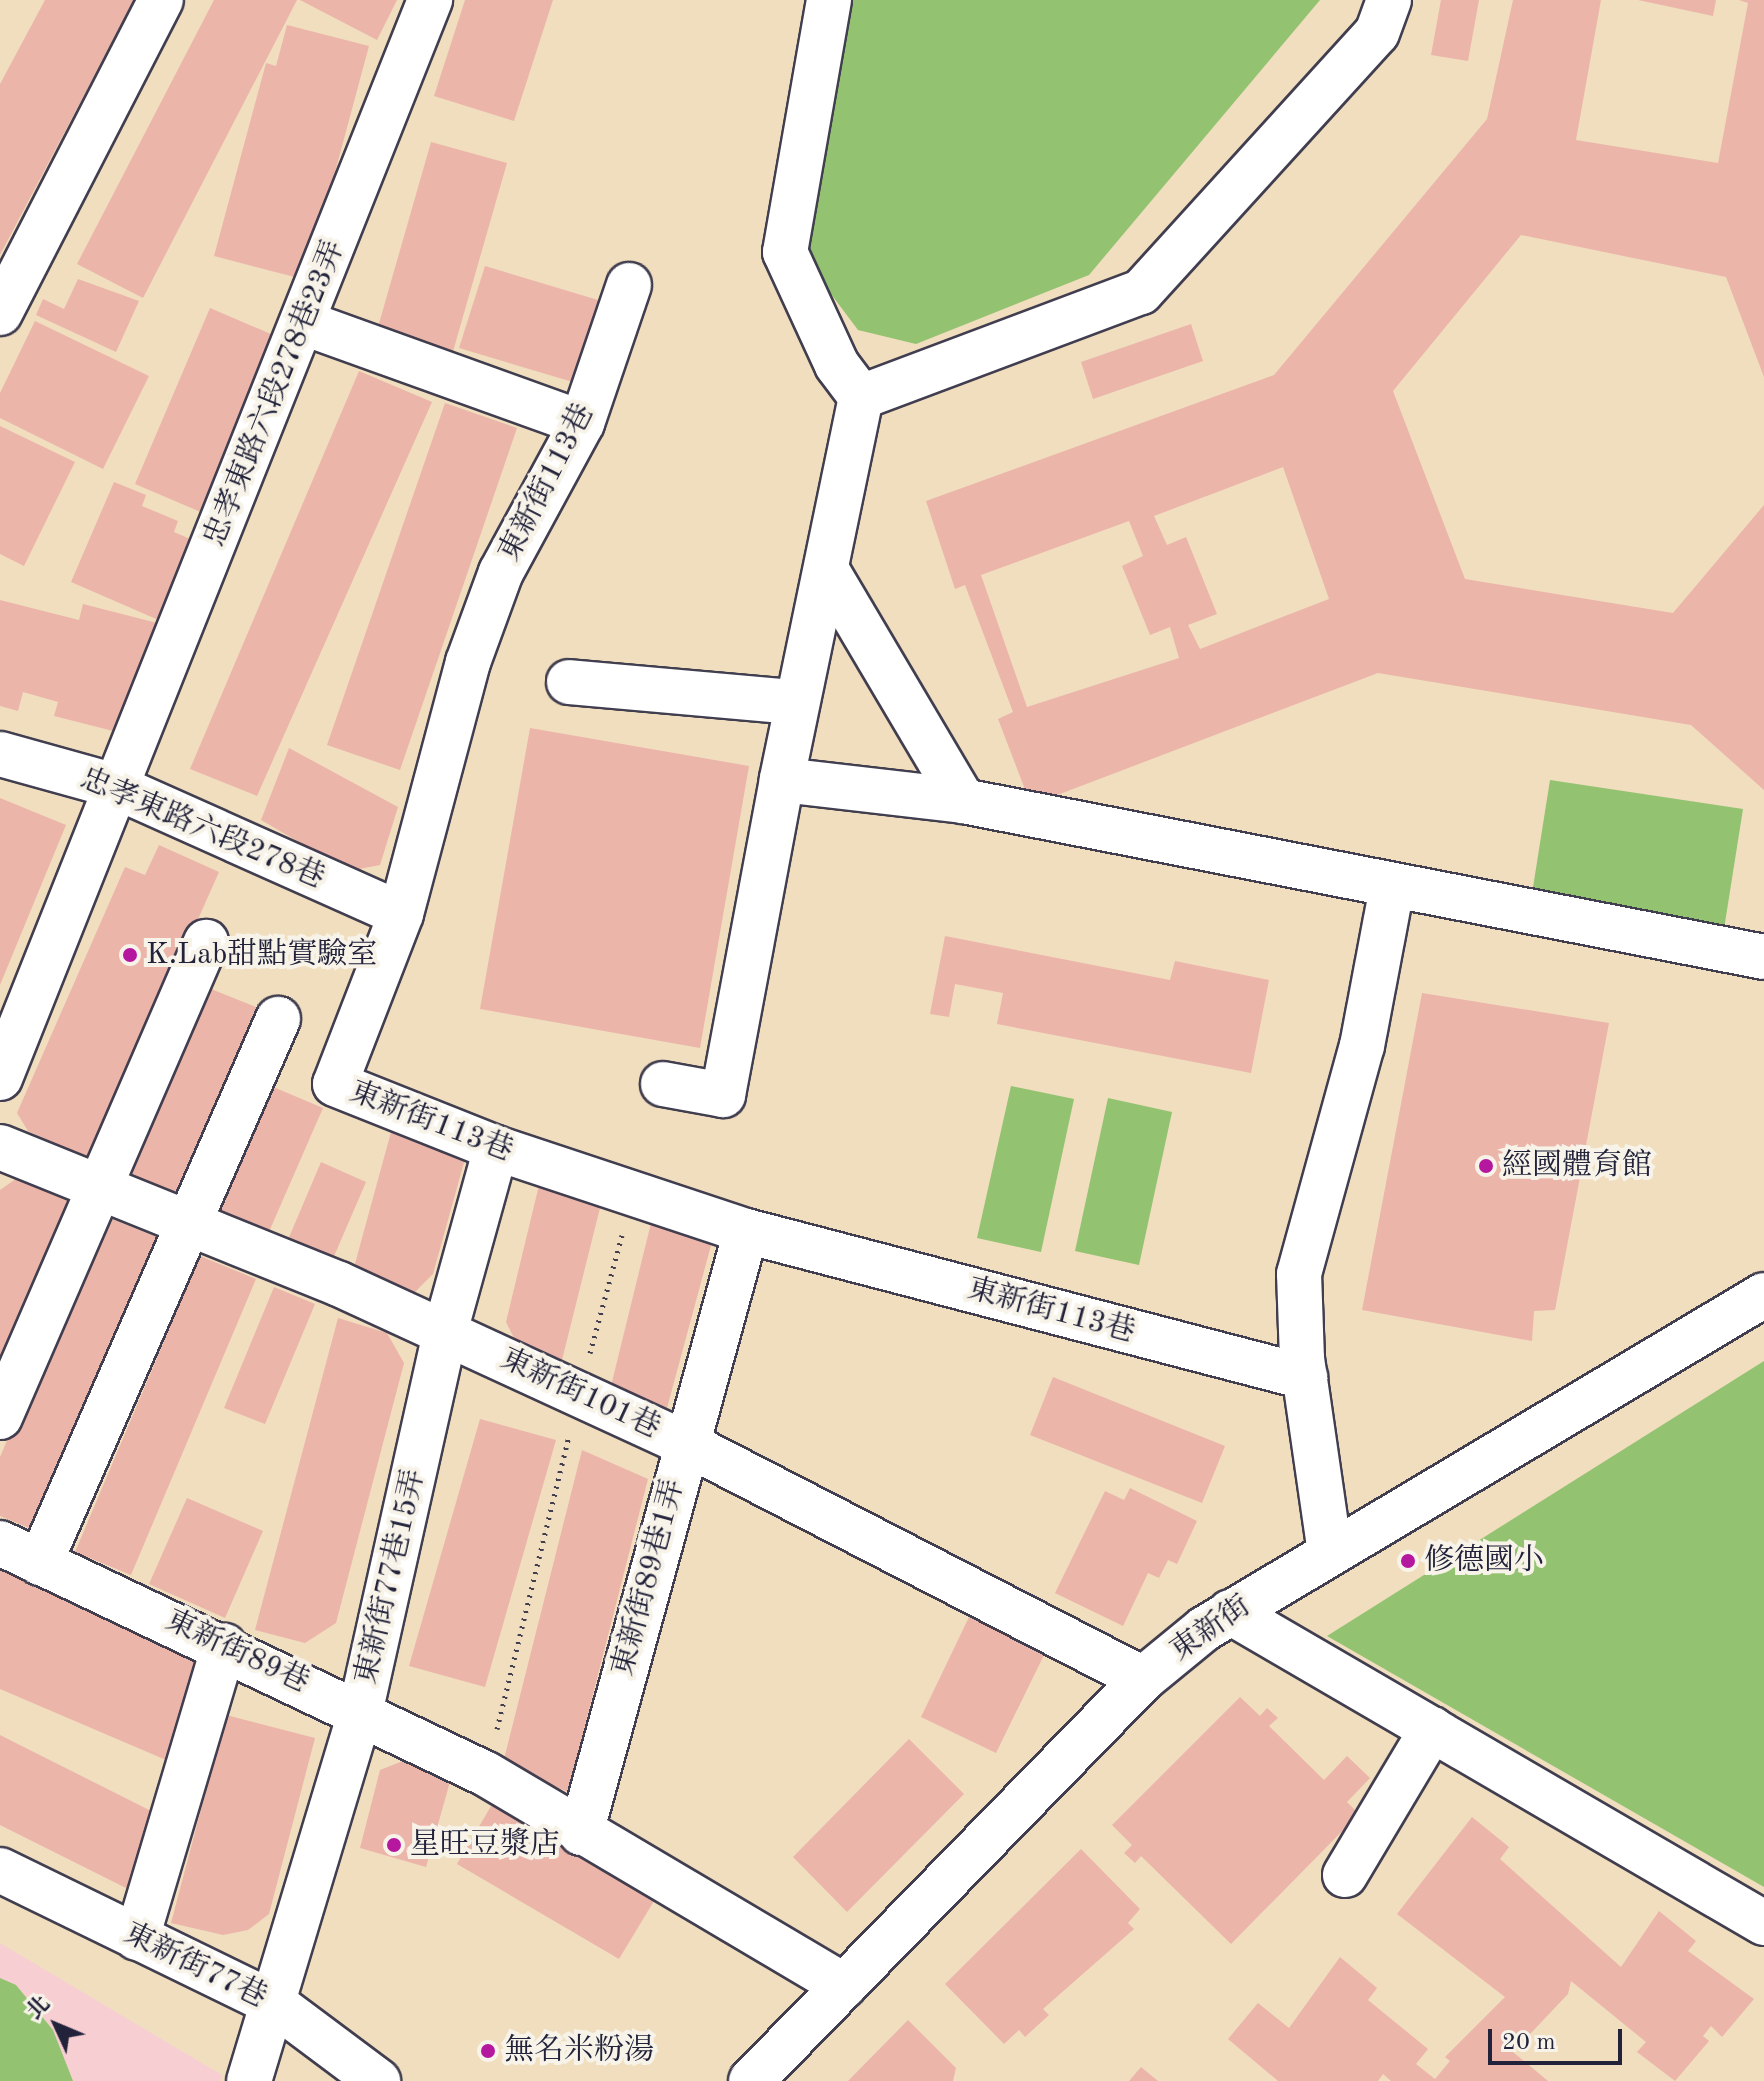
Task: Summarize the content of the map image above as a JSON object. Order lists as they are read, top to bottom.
{
  "streets": {
    "street": [
      "忠孝東路六段278巷23弄",
      "東新街113巷",
      "忠孝東路六段278巷",
      "東新街101巷",
      "東新街77巷15弄",
      "東新街89巷1弄",
      "東新街",
      "東新街89巷",
      "東新街77巷"
    ]
  },
  "crossings": [
    ["忠孝東路六段278巷23弄", "忠孝東路六段278巷"],
    ["東新街113巷", "忠孝東路六段278巷"],
    ["東新街113巷", "東新街77巷15弄"],
    ["東新街113巷", "東新街89巷1弄"],
    ["東新街101巷", "東新街77巷15弄"],
    ["東新街101巷", "東新街89巷1弄"],
    ["東新街101巷", "東新街"],
    ["東新街77巷15弄", "東新街89巷"],
    ["東新街77巷15弄", "東新街77巷"],
    ["東新街89巷1弄", "東新街89巷"],
    ["東新街", "東新街89巷"]
  ],
  "places": [
    "K.Lab甜點實驗室",
    "經國體育館",
    "修德國小",
    "星旺豆漿店",
    "無名米粉湯"
  ],
  "scale_bar": "20 m",
  "north": "top left"
}
